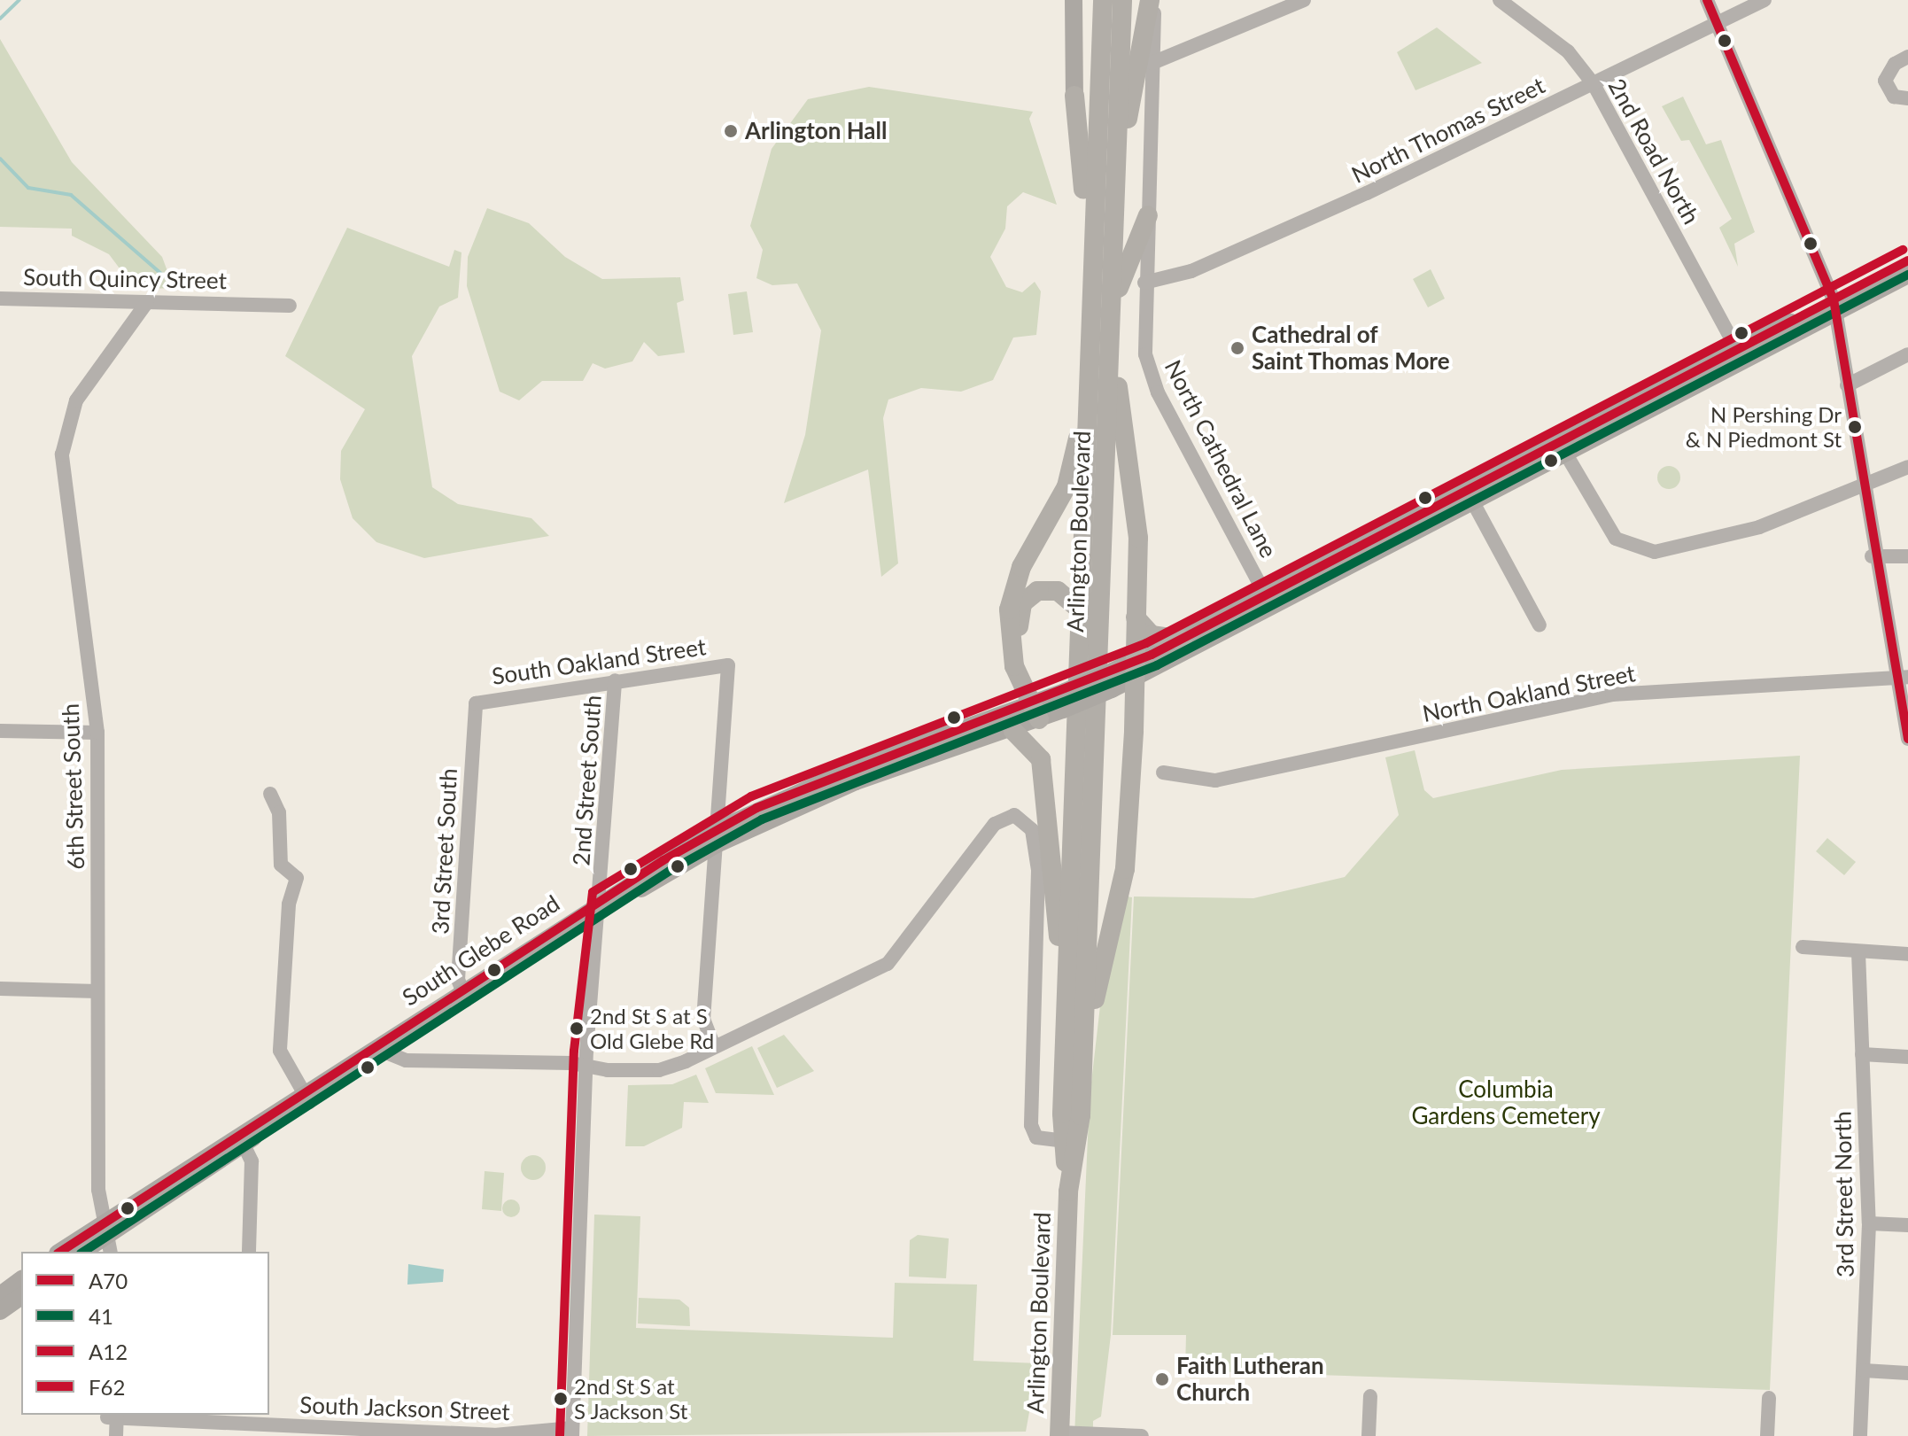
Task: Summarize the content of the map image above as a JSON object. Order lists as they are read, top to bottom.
{
  "streets": {
    "highway": ["Arlington Boulevard"],
    "main road": ["South Glebe Road"],
    "street": [
      "North Thomas Street",
      "2nd Road North",
      "South Quincy Street",
      "North Cathedral Lane",
      "South Oakland Street",
      "North Oakland Street",
      "2nd Street South",
      "6th Street South",
      "3rd Street South",
      "3rd Street North",
      "South Jackson Street"
    ]
  },
  "crossings": [
    ["North Thomas Street", "2nd Road North"],
    ["North Thomas Street", "North Cathedral Lane"],
    ["South Quincy Street", "6th Street South"],
    ["South Oakland Street", "2nd Street South"],
    ["South Oakland Street", "3rd Street South"],
    ["South Oakland Street", "South Glebe Road"],
    ["2nd Street South", "South Glebe Road"],
    ["2nd Street South", "South Jackson Street"],
    ["6th Street South", "South Glebe Road"],
    ["3rd Street South", "South Glebe Road"]
  ],
  "parks": ["Columbia Gardens Cemetery"],
  "places": [
    "Arlington Hall",
    "Cathedral of Saint Thomas More",
    "N Pershing Dr & N Piedmont St",
    "2nd St S at S Old Glebe Rd",
    "Faith Lutheran Church",
    "2nd St S at S Jackson St"
  ],
  "lines": [
    "transit line F62",
    "transit line A12",
    "transit line A70",
    "transit line 41"
  ],
  "legend": [
    "A70",
    "41",
    "A12",
    "F62"
  ]
}
